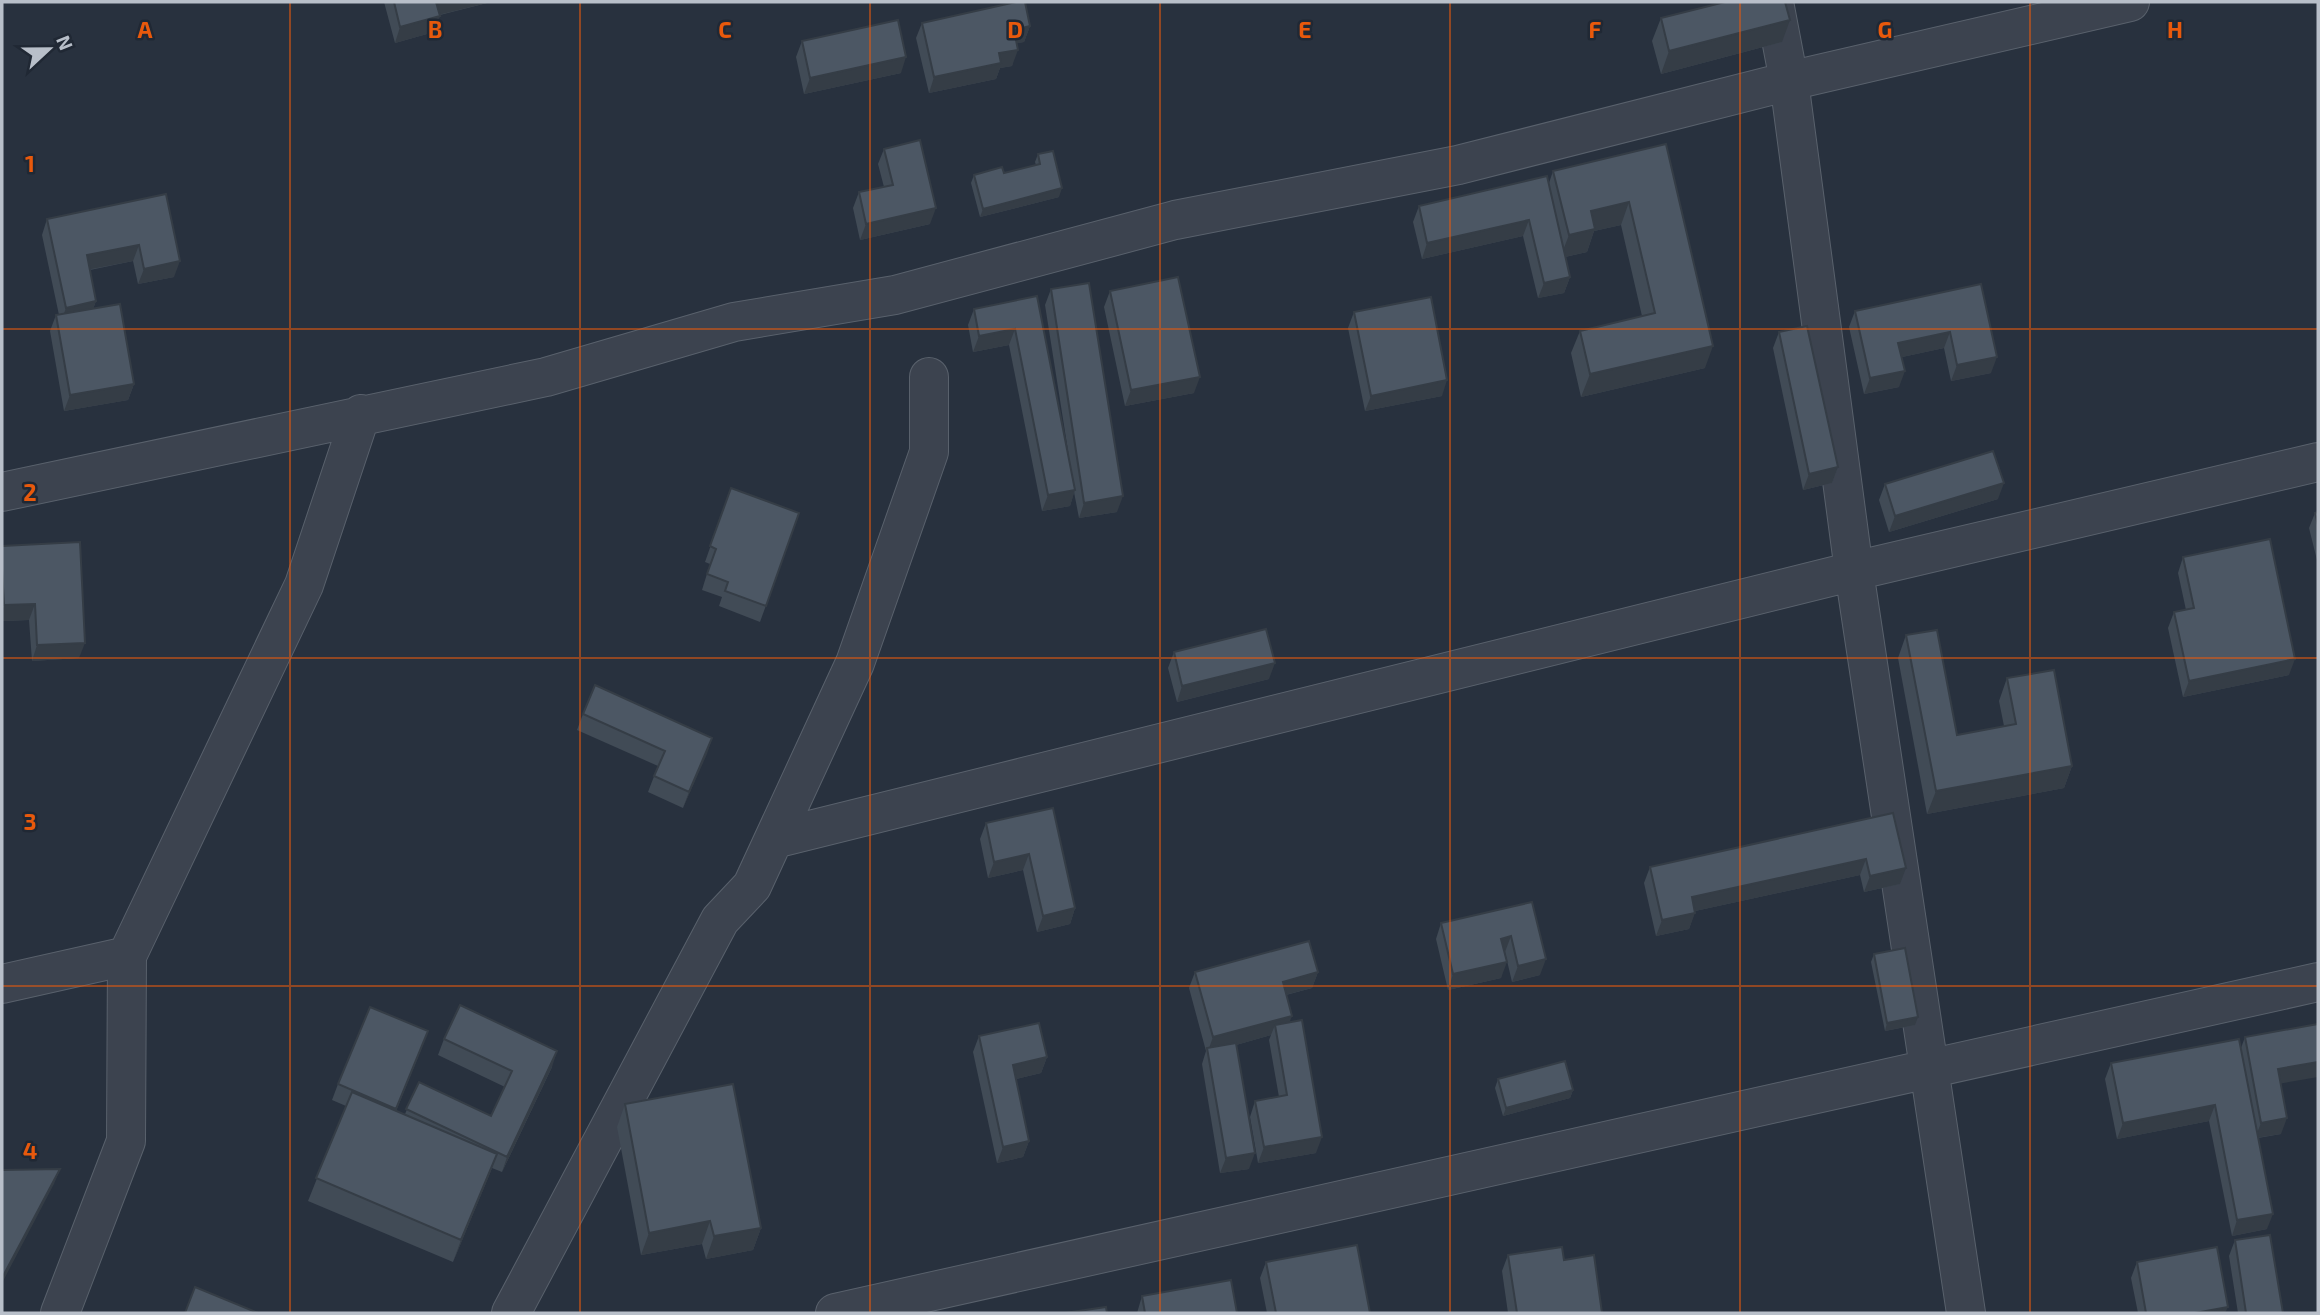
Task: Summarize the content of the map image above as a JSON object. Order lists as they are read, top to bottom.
{
  "north": "right",
  "grid": {
    "columns": [
      "A",
      "B",
      "C",
      "D",
      "E",
      "F",
      "G",
      "H"
    ],
    "rows": [
      "1",
      "2",
      "3",
      "4"
    ]
  }
}
